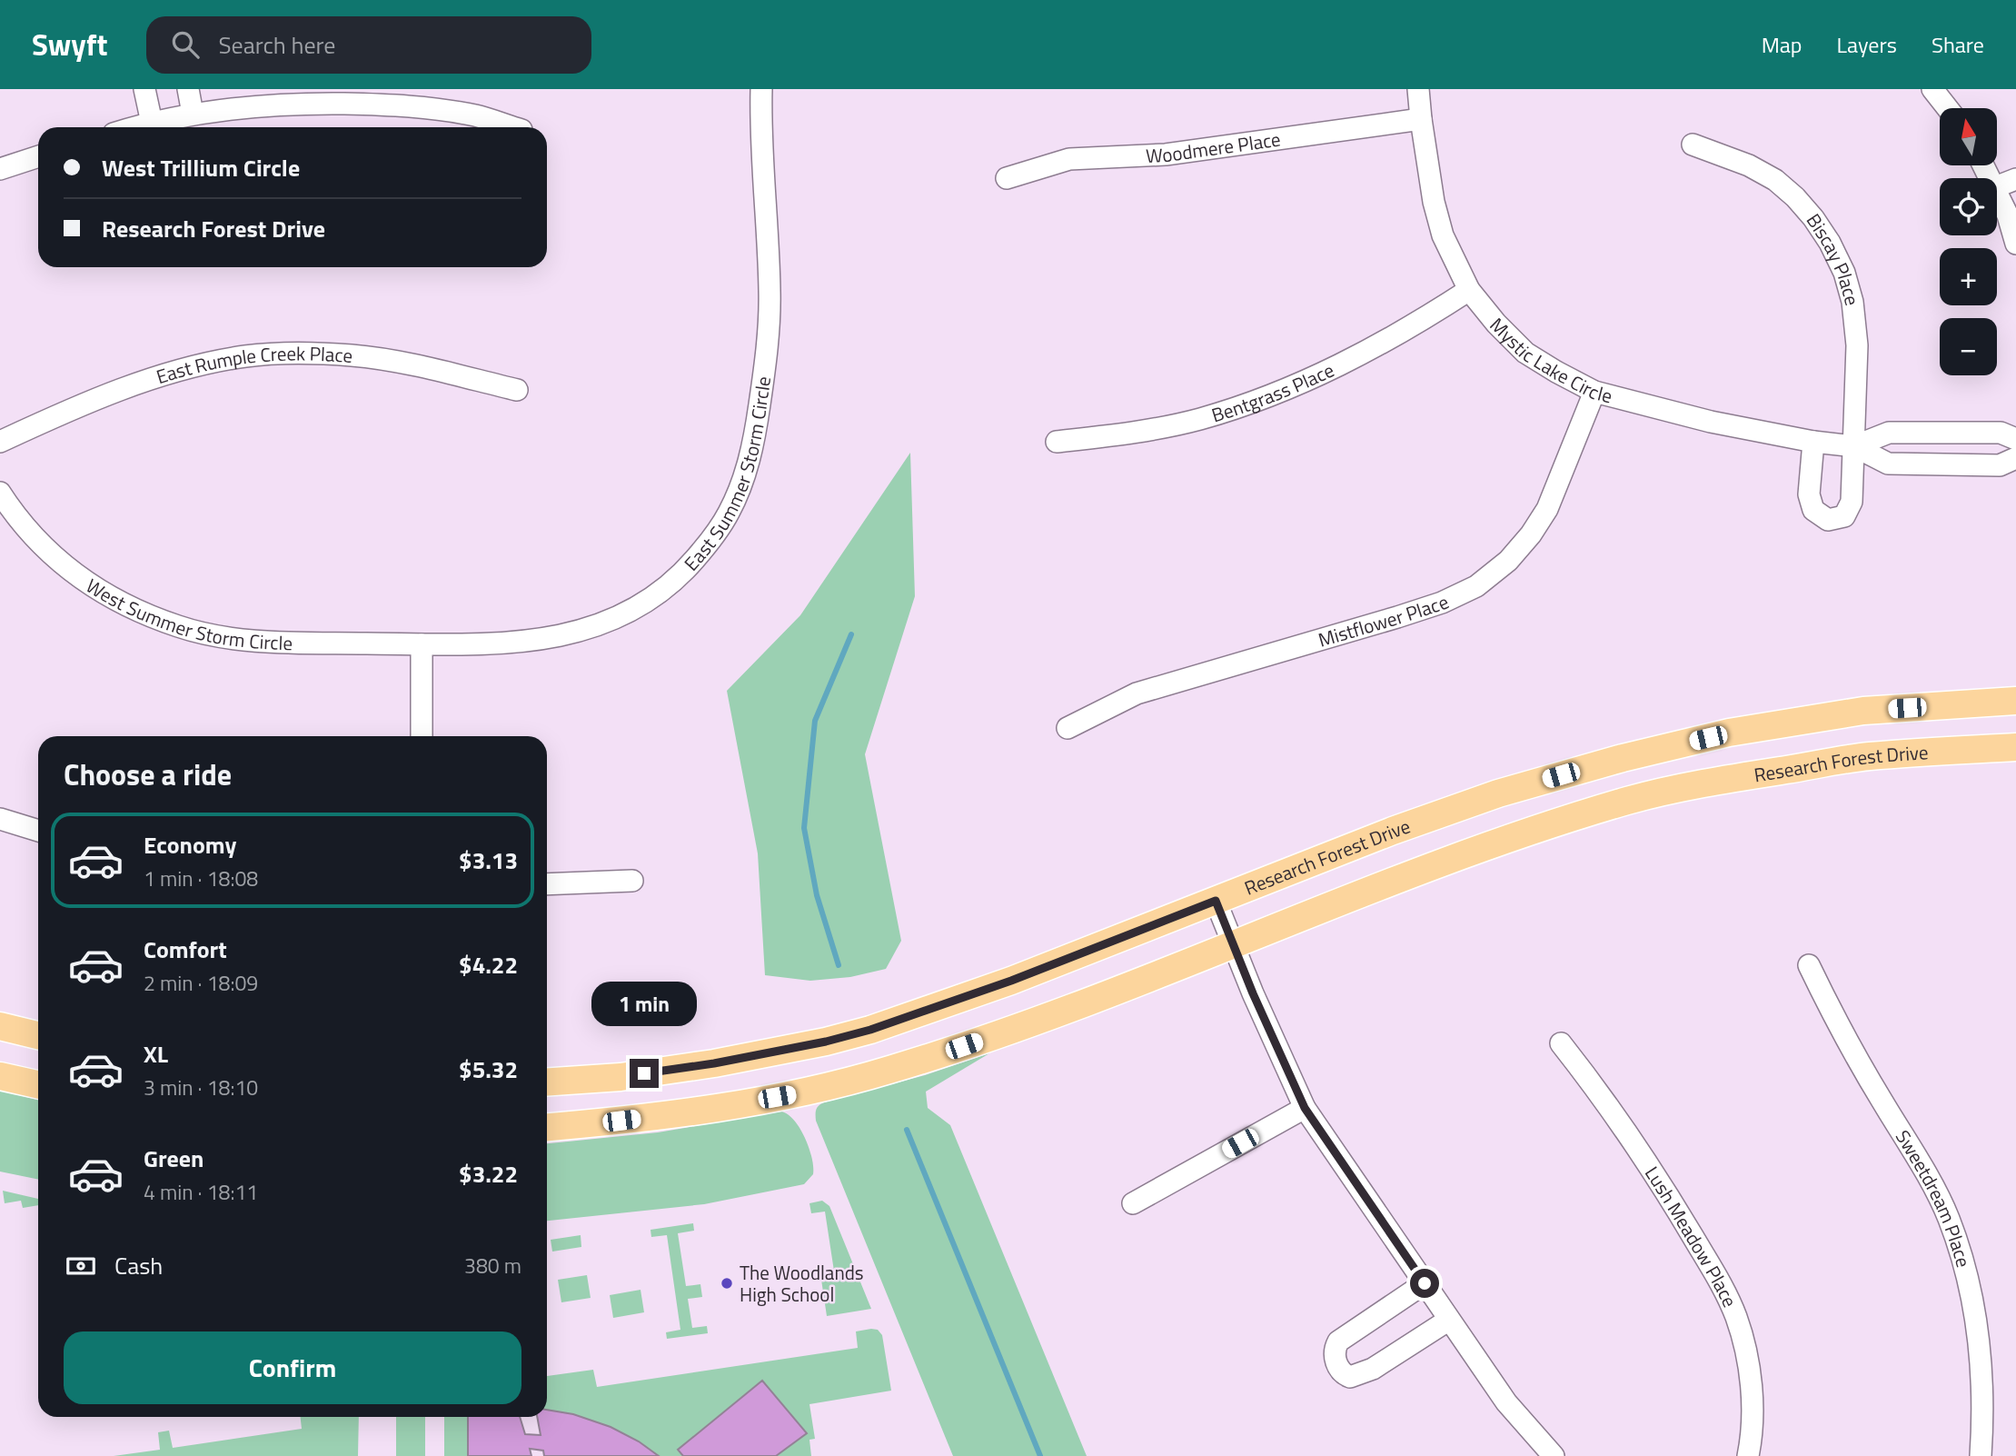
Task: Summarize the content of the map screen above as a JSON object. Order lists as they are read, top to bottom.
{
  "streets": {
    "main road": ["Research Forest Drive"],
    "street": [
      "Woodmere Place",
      "Biscay Place",
      "Mystic Lake Circle",
      "East Rumple Creek Place",
      "Bentgrass Place",
      "East Summer Storm Circle",
      "West Summer Storm Circle",
      "Mistflower Place",
      "Sweetdream Place",
      "Lush Meadow Place"
    ]
  },
  "crossings": [
    ["Woodmere Place", "Mystic Lake Circle"],
    ["Biscay Place", "Mystic Lake Circle"],
    ["Mystic Lake Circle", "Bentgrass Place"],
    ["Mystic Lake Circle", "Mistflower Place"],
    ["East Summer Storm Circle", "West Summer Storm Circle"]
  ],
  "places": ["The Woodlands High School"],
  "north": "top",
  "page": {
    "header": "Swyft",
    "search": "Search here",
    "nav": ["Map", "Layers", "Share"],
    "map_buttons": ["+", "−"],
    "banner": ["West Trillium Circle", "Research Forest Drive"],
    "heading": "Choose a ride",
    "list": [
      {
        "name": "Economy",
        "note": "1 min · 18:08",
        "value": "$3.13"
      },
      {
        "name": "Comfort",
        "note": "2 min · 18:09",
        "value": "$4.22"
      },
      {
        "name": "XL",
        "note": "3 min · 18:10",
        "value": "$5.32"
      },
      {
        "name": "Green",
        "note": "4 min · 18:11",
        "value": "$3.22"
      }
    ],
    "bubble": "1 min",
    "pay": ["Cash", "380 m"],
    "buttons": "Confirm"
  }
}
